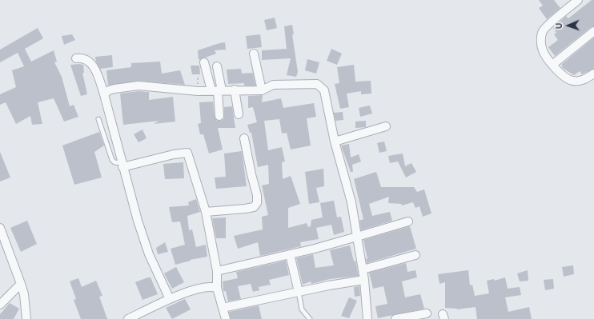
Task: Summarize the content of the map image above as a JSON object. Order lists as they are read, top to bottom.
{
  "north": "left"
}
